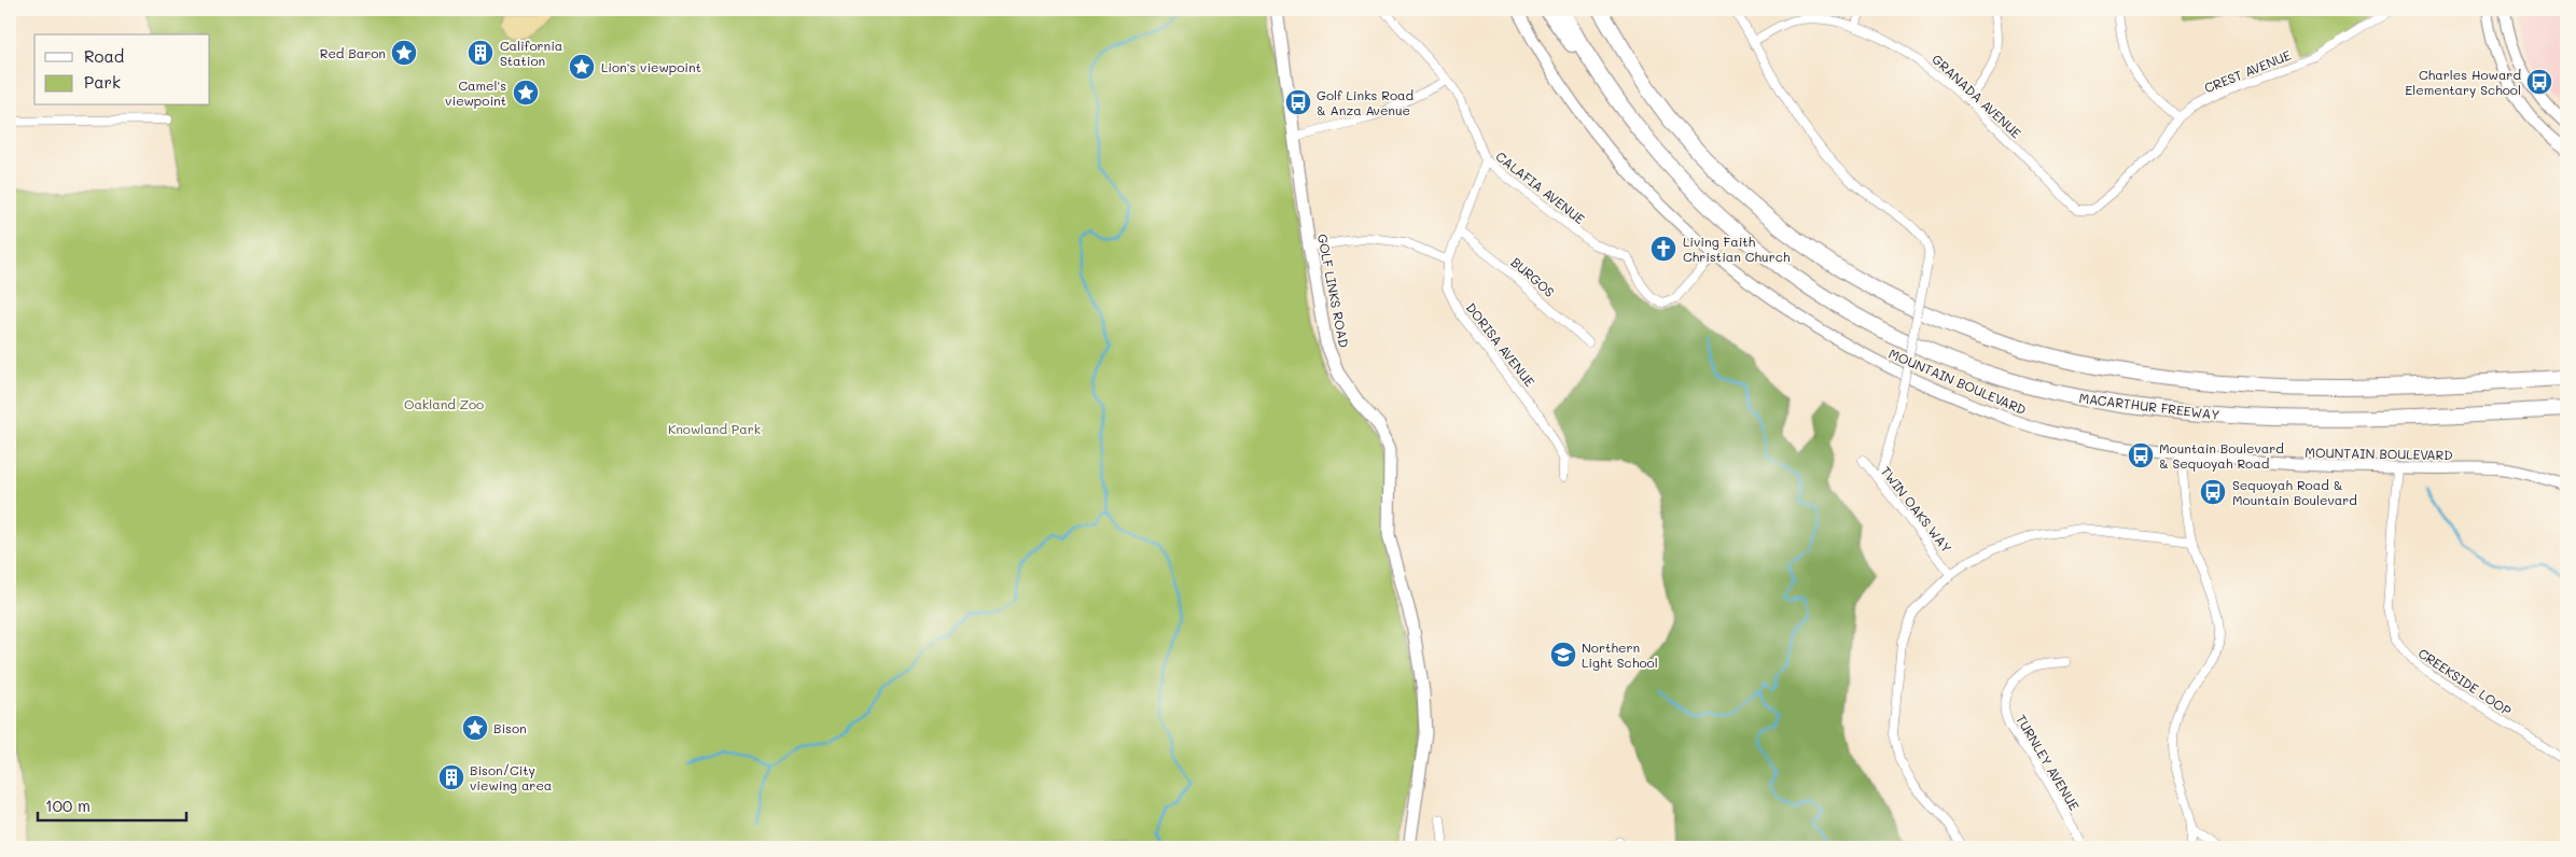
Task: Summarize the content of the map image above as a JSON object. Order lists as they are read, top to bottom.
{
  "streets": {
    "highway": ["MACARTHUR FREEWAY"],
    "main road": ["GOLF LINKS ROAD"],
    "street": [
      "CREST AVENUE",
      "GRANADA AVENUE",
      "CALAFIA AVENUE",
      "BURGOS",
      "DORISA AVENUE",
      "MOUNTAIN BOULEVARD",
      "TWIN OAKS WAY",
      "CREEKSIDE LOOP",
      "TURNLEY AVENUE"
    ]
  },
  "crossings": [
    ["CREST AVENUE", "GRANADA AVENUE"],
    ["CALAFIA AVENUE", "DORISA AVENUE"],
    ["CALAFIA AVENUE", "MOUNTAIN BOULEVARD"],
    ["BURGOS", "DORISA AVENUE"],
    ["MOUNTAIN BOULEVARD", "CREEKSIDE LOOP"]
  ],
  "parks": ["Oakland Zoo", "Knowland Park"],
  "places": {
    "place": [
      "Red Baron",
      "Lion's viewpoint",
      "Camel's viewpoint",
      "Bison"
    ],
    "building": ["California Station", "Bison/City viewing area"],
    "bus stop": [
      "Charles Howard Elementary School",
      "Golf Links Road & Anza Avenue",
      "Mountain Boulevard & Sequoyah Road",
      "Sequoyah Road & Mountain Boulevard"
    ],
    "church": ["Living Faith Christian Church"],
    "school or university": ["Northern Light School"]
  },
  "legend": ["Road", "Park"],
  "scale_bar": "100 m"
}
